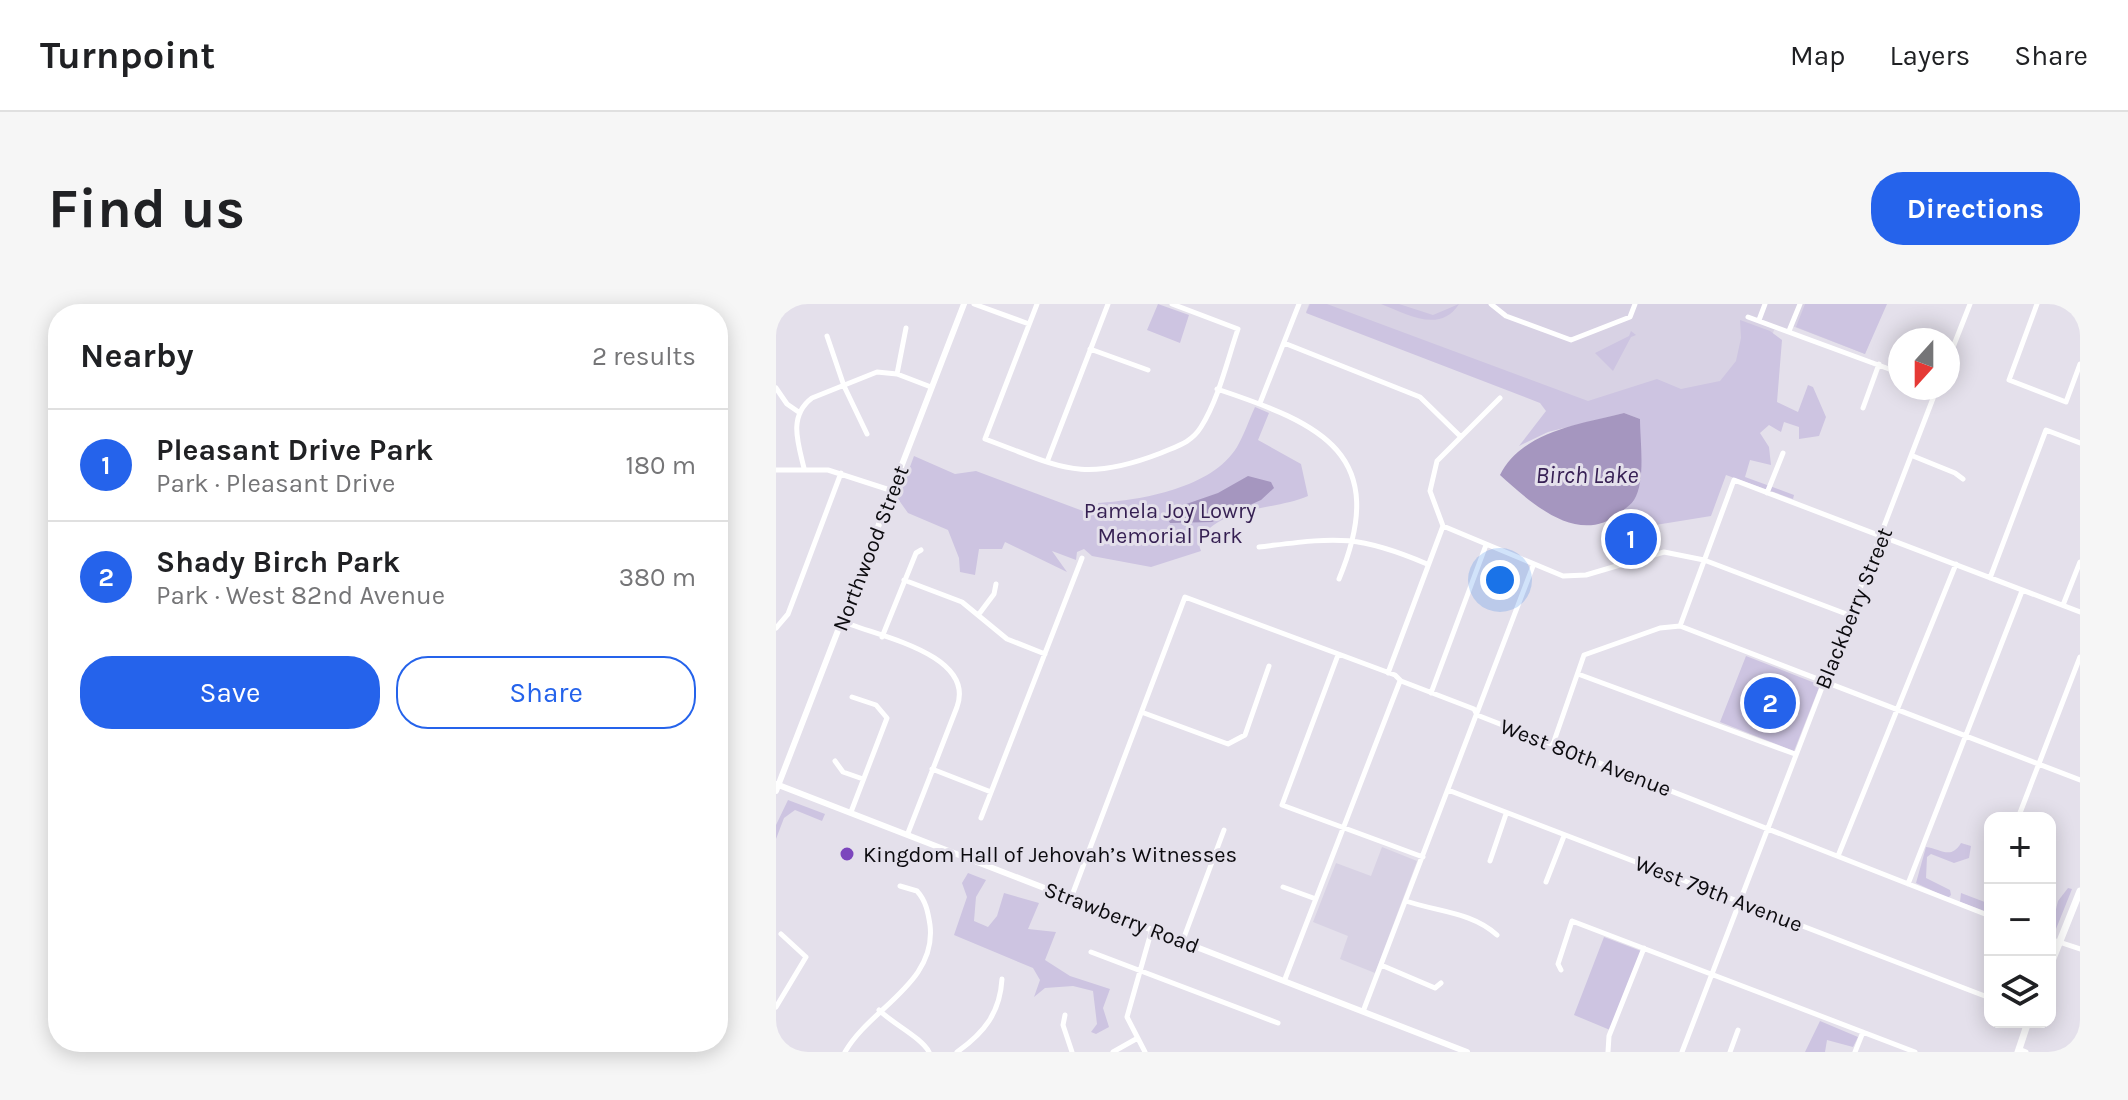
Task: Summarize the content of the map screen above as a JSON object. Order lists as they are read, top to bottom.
{
  "streets": {
    "street": [
      "Northwood Street",
      "Blackberry Street",
      "West 80th Avenue",
      "West 79th Avenue",
      "Strawberry Road"
    ]
  },
  "crossings": [
    ["Northwood Street", "Strawberry Road"],
    ["Blackberry Street", "West 80th Avenue"],
    ["Blackberry Street", "West 79th Avenue"]
  ],
  "water": ["Birch Lake"],
  "parks": ["Pamela Joy Lowry Memorial Park"],
  "places": ["Kingdom Hall of Jehovah’s Witnesses"],
  "north": "bottom",
  "page": {
    "header": "Turnpoint",
    "nav": ["Map", "Layers", "Share"],
    "buttons": [
      "Directions",
      ["Save", "Share"]
    ],
    "title": "Find us",
    "heading": ["Nearby", "2 results"],
    "list": [
      {
        "mark": "1",
        "name": "Pleasant Drive Park",
        "note": "Park · Pleasant Drive",
        "value": "180 m"
      },
      {
        "mark": "2",
        "name": "Shady Birch Park",
        "note": "Park · West 82nd Avenue",
        "value": "380 m"
      }
    ],
    "pins": ["1", "2"],
    "map_buttons": ["+", "−"]
  }
}
